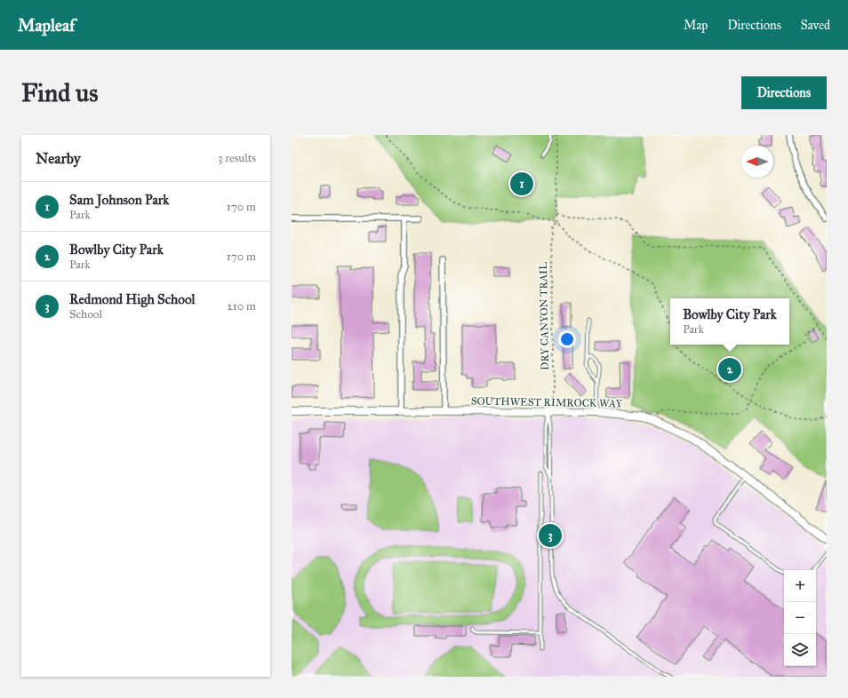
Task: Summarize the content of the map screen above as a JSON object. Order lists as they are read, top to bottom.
{
  "streets": {
    "main road": ["SOUTHWEST RIMROCK WAY"],
    "path": ["DRY CANYON TRAIL"]
  },
  "crossings": [
    ["DRY CANYON TRAIL", "SOUTHWEST RIMROCK WAY"]
  ],
  "north": "left",
  "page": {
    "header": "Mapleaf",
    "nav": ["Map", "Directions", "Saved"],
    "buttons": "Directions",
    "title": "Find us",
    "heading": ["Nearby", "3 results"],
    "pins": ["1", "2", "3"],
    "list": [
      {
        "mark": "1",
        "name": "Sam Johnson Park",
        "note": "Park",
        "value": "170 m"
      },
      {
        "mark": "2",
        "name": "Bowlby City Park",
        "note": "Park",
        "value": "170 m"
      },
      {
        "mark": "3",
        "name": "Redmond High School",
        "note": "School",
        "value": "210 m"
      }
    ],
    "popup": ["Bowlby City Park", "Park"],
    "map_buttons": ["+", "−"]
  }
}
